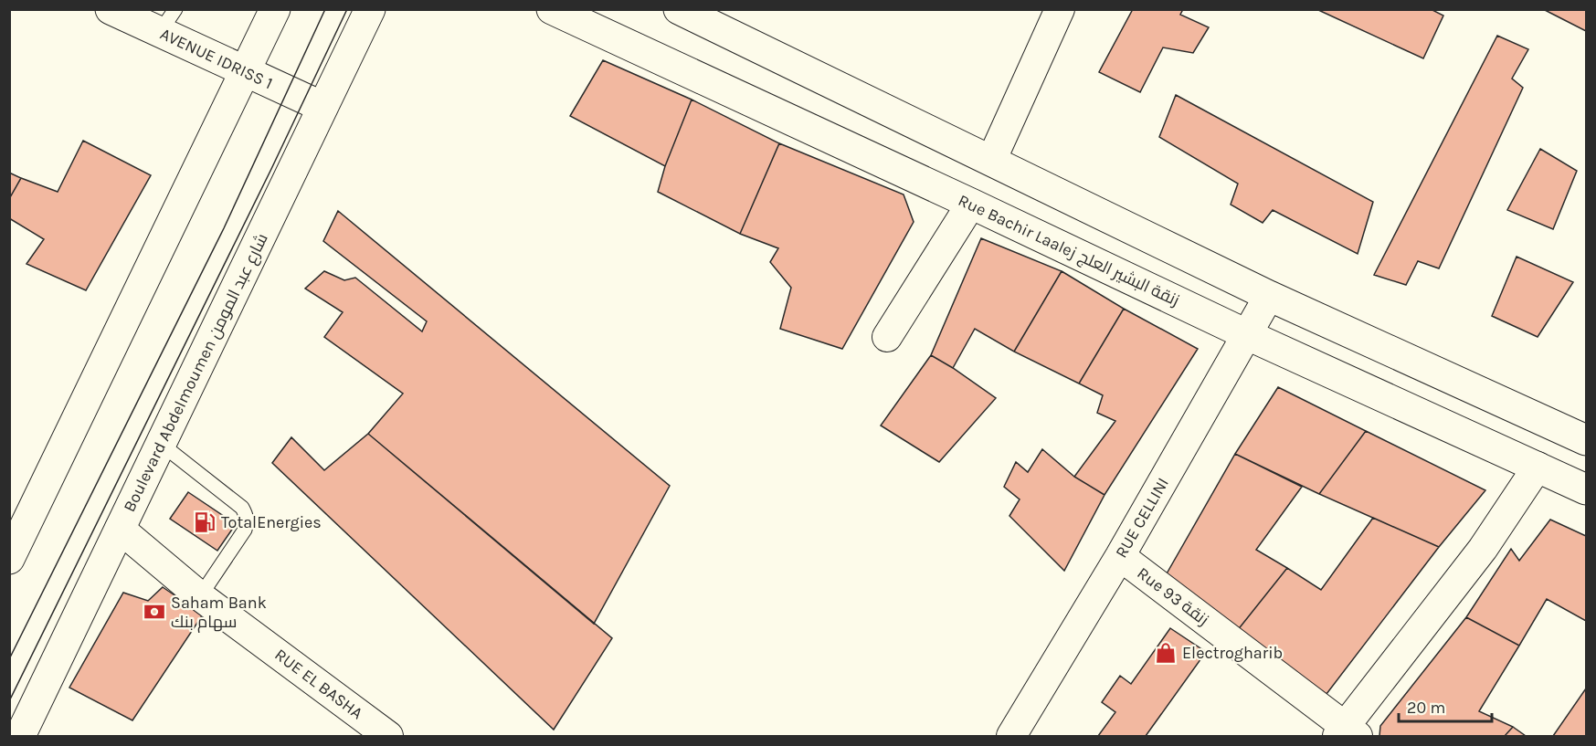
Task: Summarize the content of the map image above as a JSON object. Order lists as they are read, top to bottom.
{
  "streets": {
    "street": [
      "AVENUE IDRISS 1",
      "Rue Bachir Laalej زنقة البشير العلج",
      "Boulevard Abdelmoumen شارع عبد المومن",
      "RUE CELLINI",
      "Rue 93 زنقة",
      "RUE EL BASHA"
    ]
  },
  "crossings": [
    ["AVENUE IDRISS 1", "Boulevard Abdelmoumen شارع عبد المومن"],
    ["Rue Bachir Laalej زنقة البشير العلج", "RUE CELLINI"],
    ["Boulevard Abdelmoumen شارع عبد المومن", "RUE EL BASHA"],
    ["RUE CELLINI", "Rue 93 زنقة"]
  ],
  "places": {
    "fuel station": ["TotalEnergies"],
    "bank": ["Saham Bank سهام بنك"],
    "shop": ["Electrogharib"]
  },
  "scale_bar": "20 m"
}
